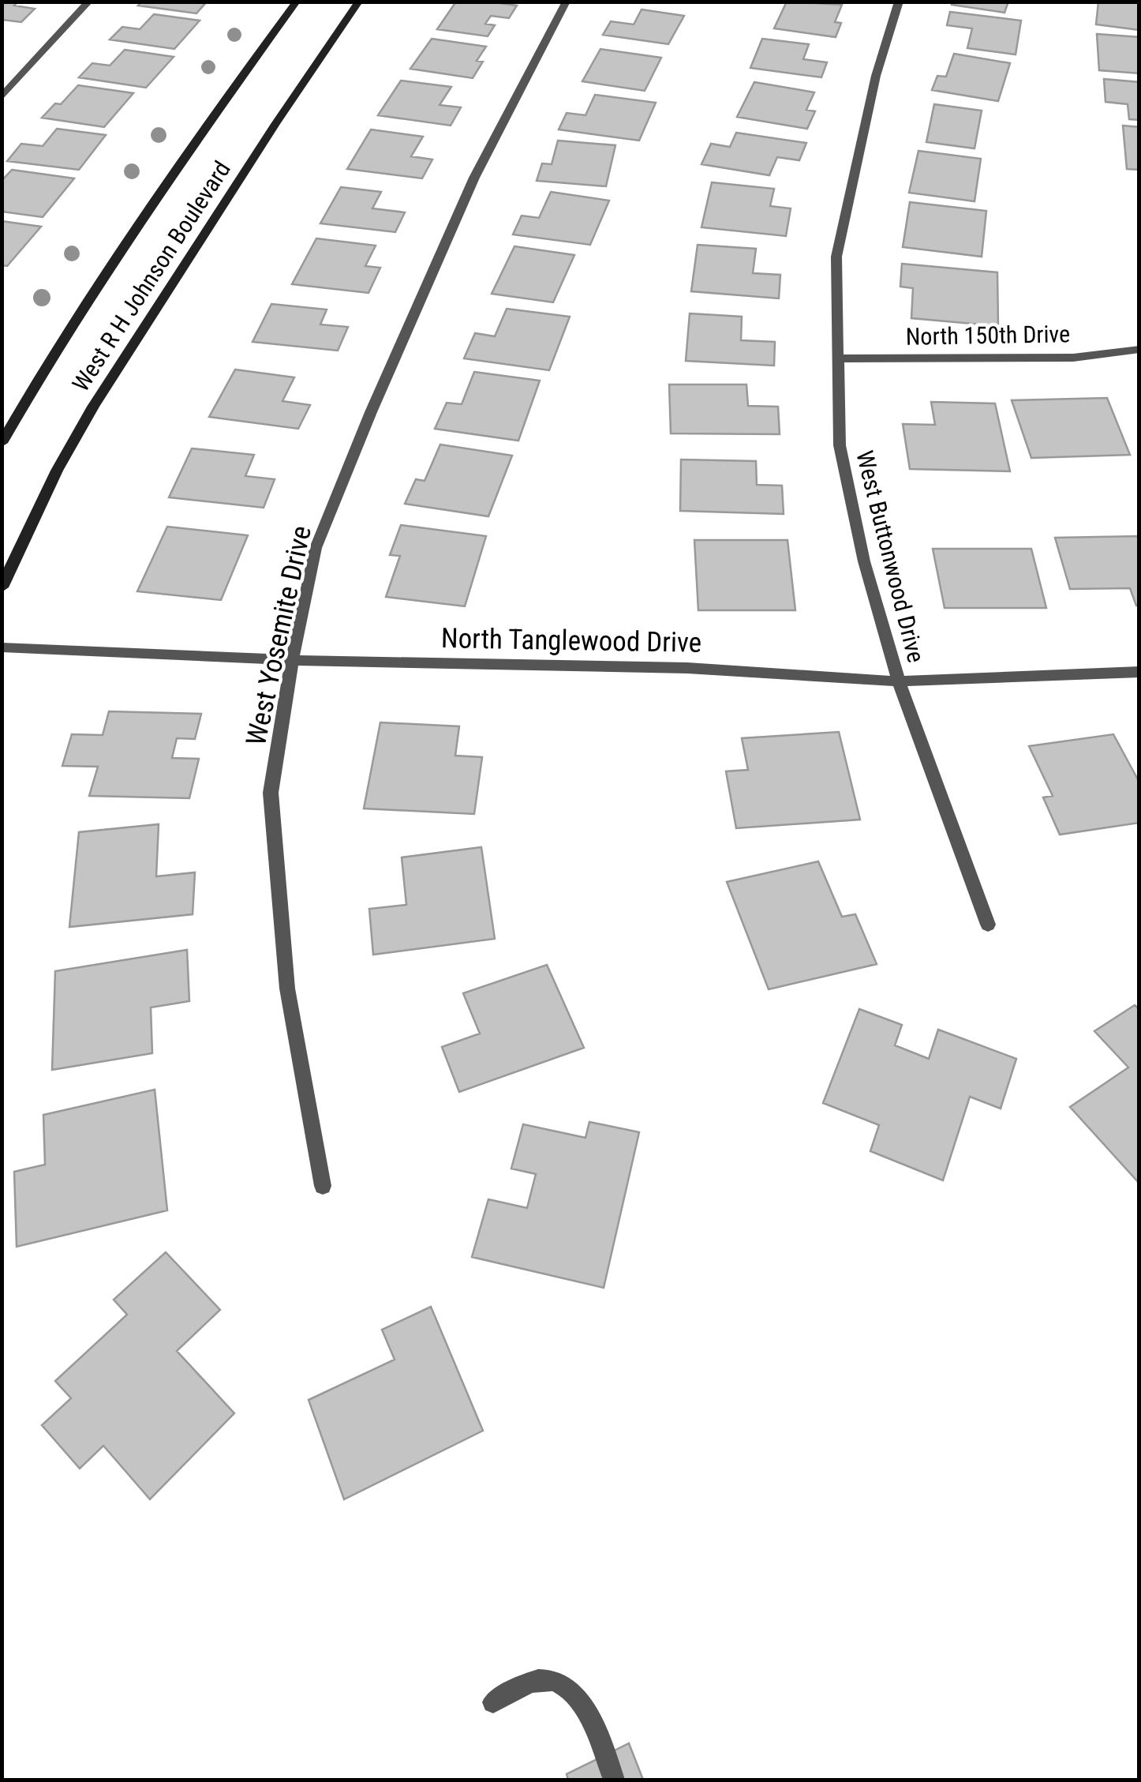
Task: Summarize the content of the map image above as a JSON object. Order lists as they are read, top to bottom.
{
  "streets": {
    "main road": ["West R H Johnson Boulevard"],
    "street": [
      "North 150th Drive",
      "West Buttonwood Drive",
      "West Yosemite Drive",
      "North Tanglewood Drive"
    ]
  },
  "crossings": [
    ["North 150th Drive", "West Buttonwood Drive"],
    ["West Buttonwood Drive", "North Tanglewood Drive"],
    ["West Yosemite Drive", "North Tanglewood Drive"]
  ]
}
